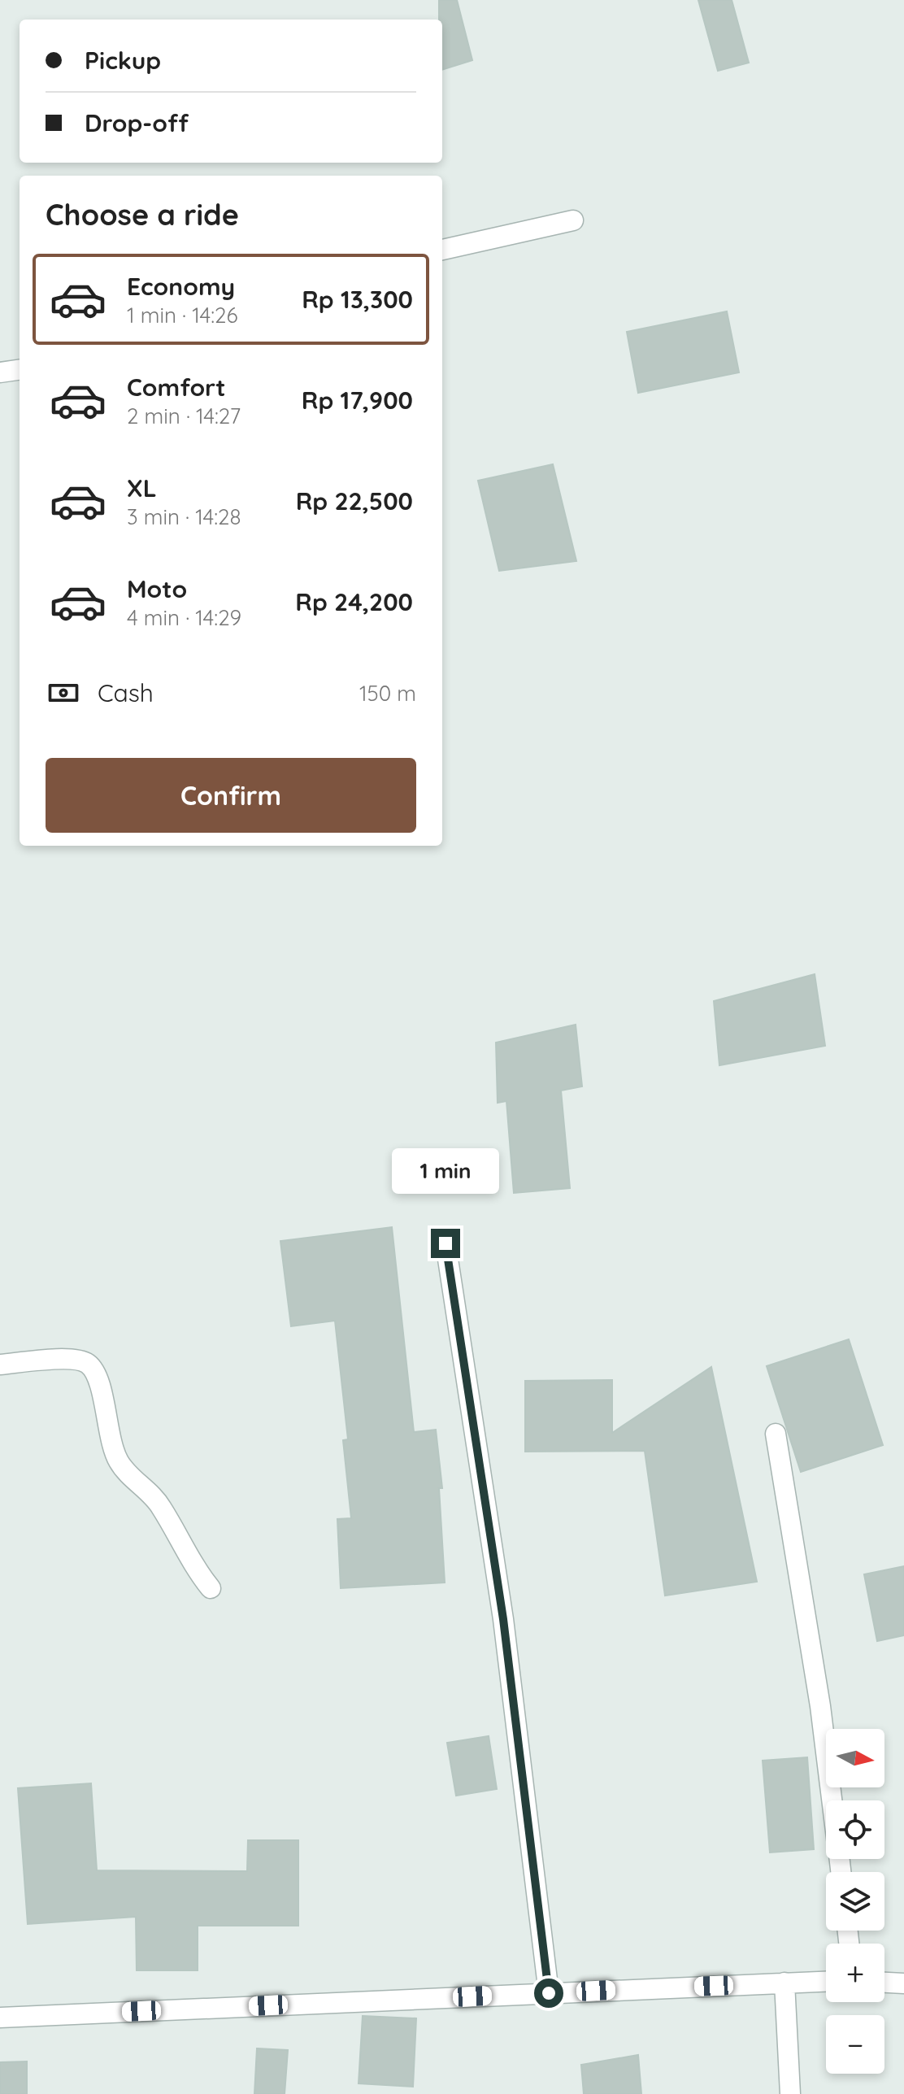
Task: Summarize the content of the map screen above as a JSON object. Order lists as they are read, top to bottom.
{
  "north": "right",
  "page": {
    "banner": ["Pickup", "Drop-off"],
    "heading": "Choose a ride",
    "list": [
      {
        "name": "Economy",
        "note": "1 min · 14:26",
        "value": "Rp 13,300"
      },
      {
        "name": "Comfort",
        "note": "2 min · 14:27",
        "value": "Rp 17,900"
      },
      {
        "name": "XL",
        "note": "3 min · 14:28",
        "value": "Rp 22,500"
      },
      {
        "name": "Moto",
        "note": "4 min · 14:29",
        "value": "Rp 24,200"
      }
    ],
    "pay": ["Cash", "150 m"],
    "buttons": "Confirm",
    "bubble": "1 min",
    "map_buttons": ["+", "−"]
  }
}
